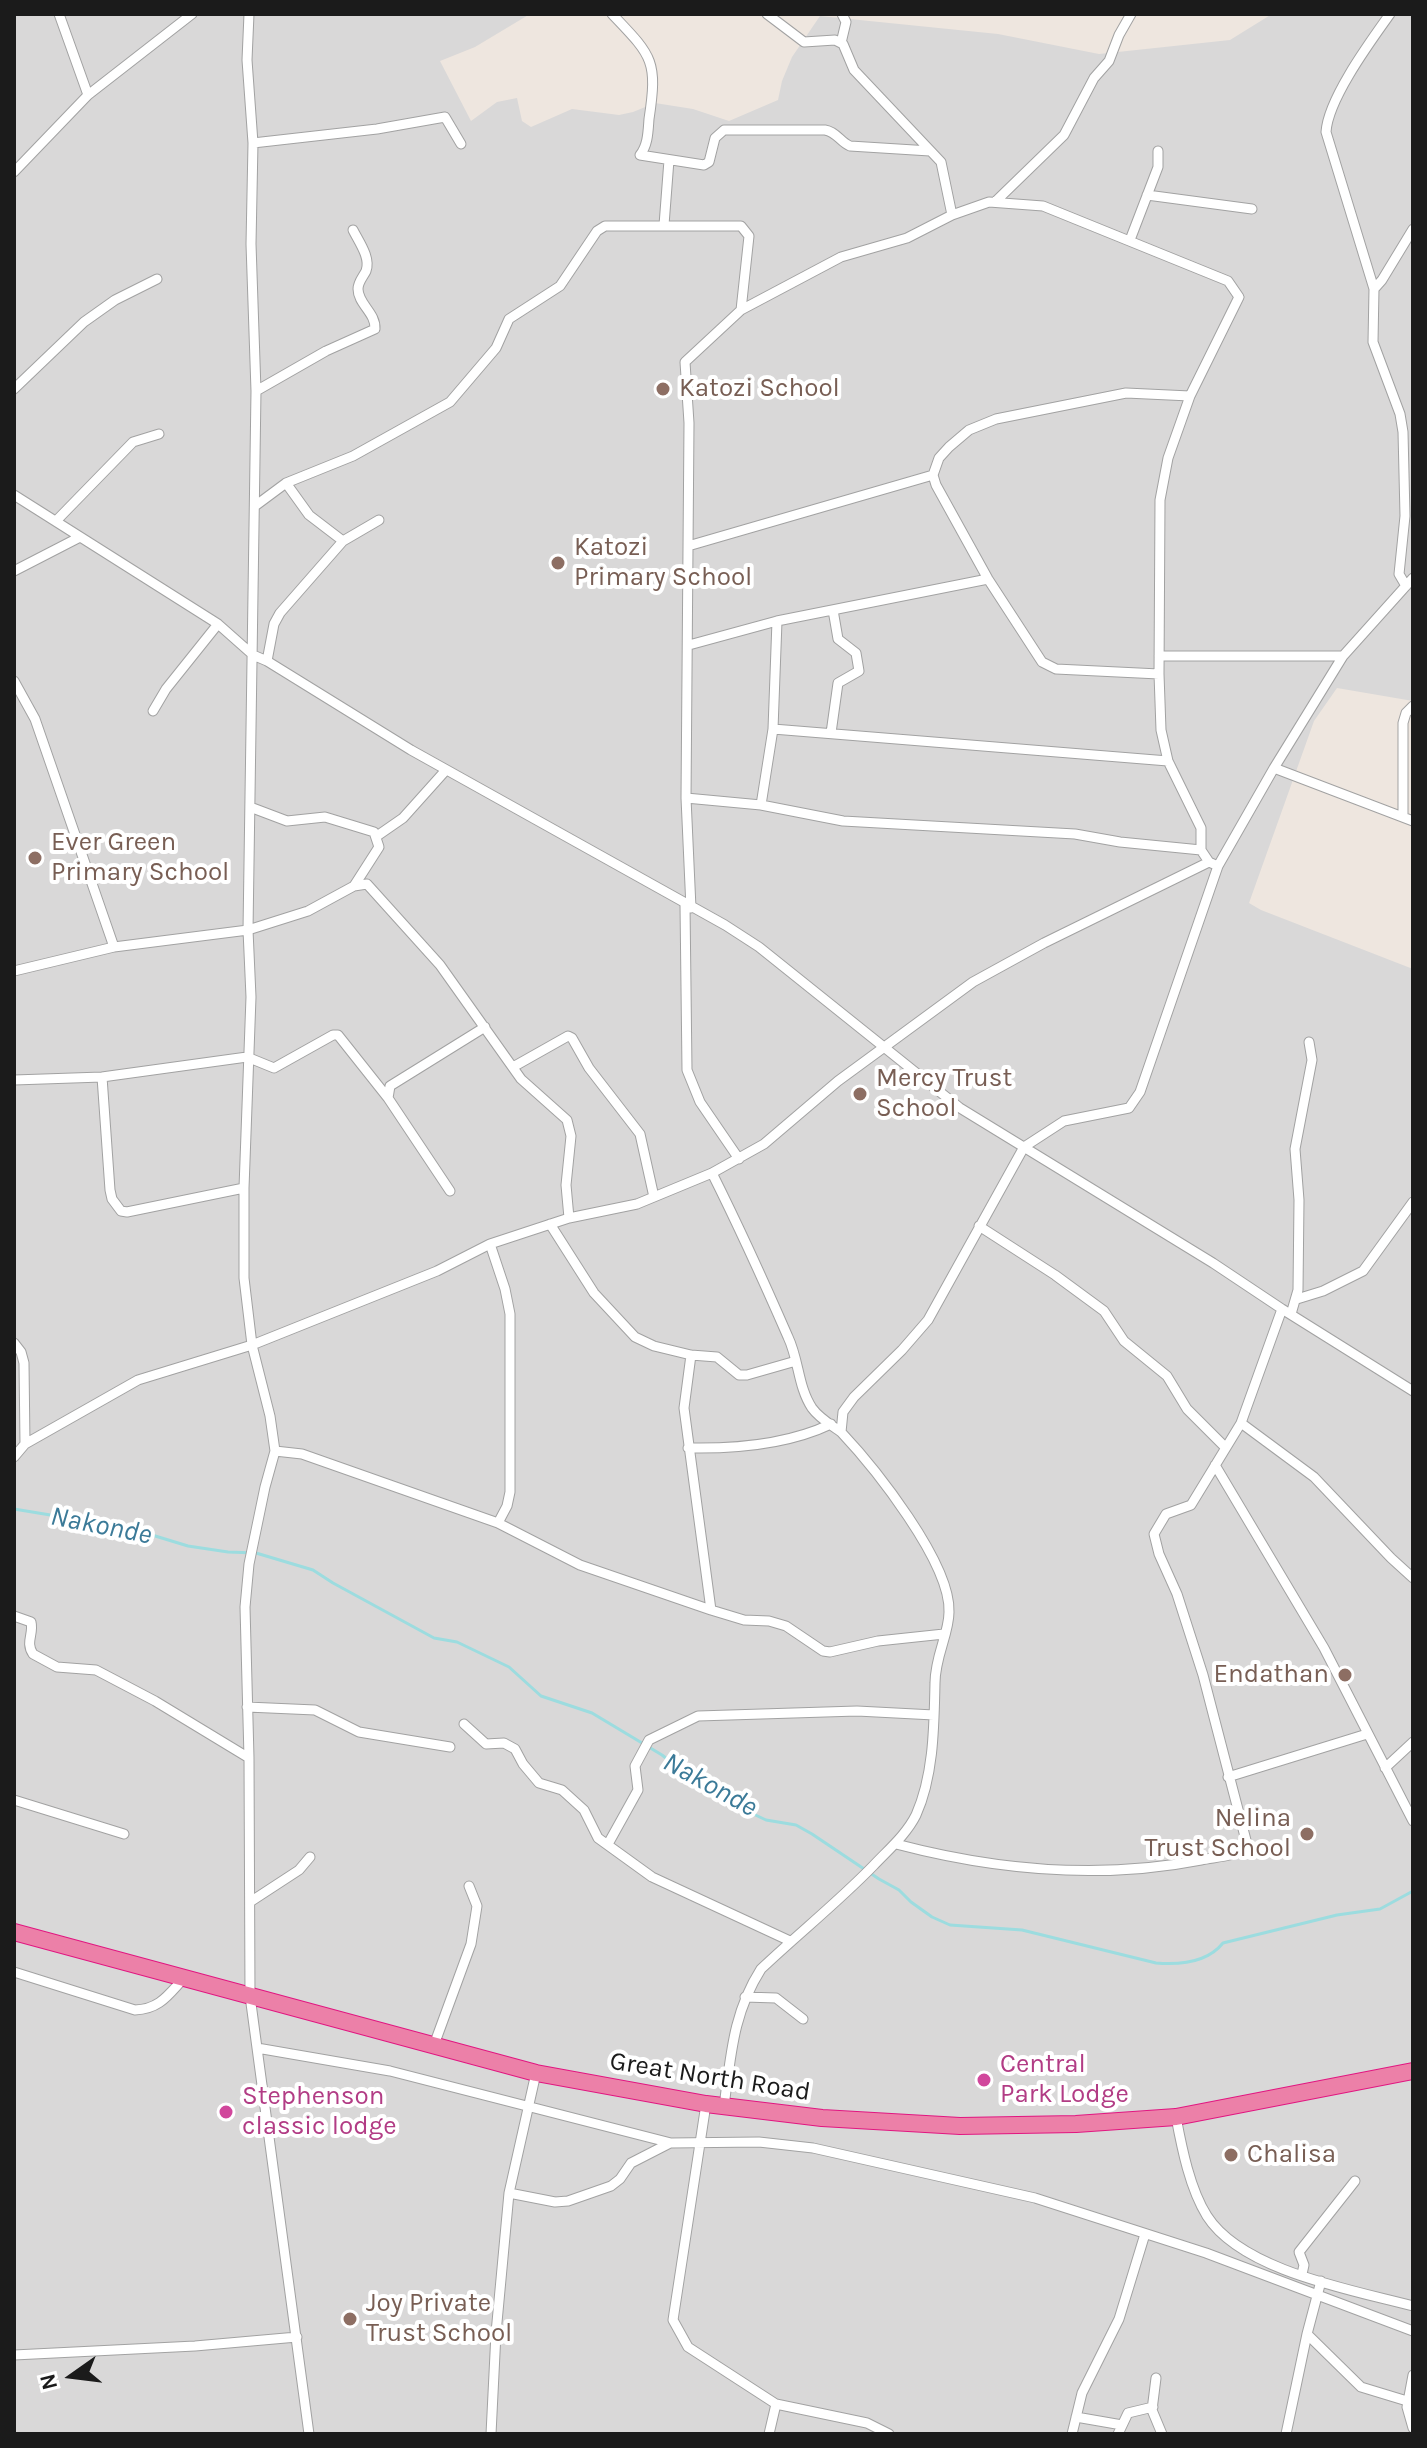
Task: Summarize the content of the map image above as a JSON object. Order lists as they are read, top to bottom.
{
  "streets": {
    "highway": ["Great North Road"]
  },
  "water": ["Nakonde"],
  "places": [
    "Katozi School",
    "Katozi Primary School",
    "Ever Green Primary School",
    "Mercy Trust School",
    "Endathan",
    "Nelina Trust School",
    "Central Park Lodge",
    "Stephenson classic lodge",
    "Chalisa",
    "Joy Private Trust School"
  ],
  "north": "left"
}
